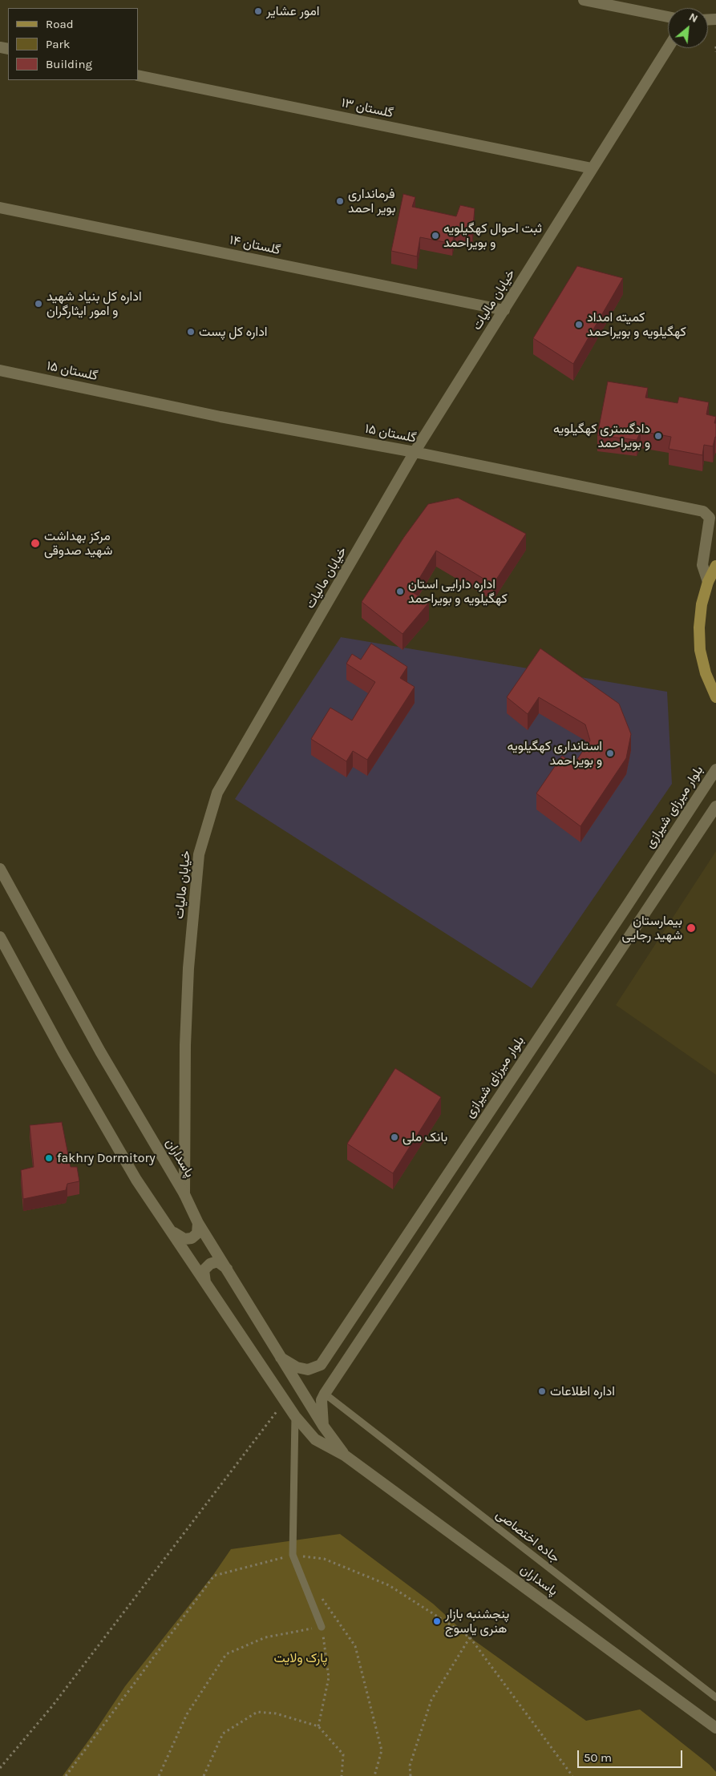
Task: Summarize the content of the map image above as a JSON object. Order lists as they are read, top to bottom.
{
  "streets": {
    "main road": [
      "گلستان ۱۳",
      "گلستان ۱۴",
      "خیابان مالیات",
      "گلستان ۱۵",
      "بلوار میرزای شیرازی",
      "پاسداران"
    ],
    "lane": ["جاده اختصاصی"]
  },
  "crossings": [
    ["گلستان ۱۳", "خیابان مالیات"],
    ["گلستان ۱۴", "خیابان مالیات"],
    ["خیابان مالیات", "گلستان ۱۵"],
    ["خیابان مالیات", "پاسداران"],
    ["بلوار میرزای شیرازی", "پاسداران"]
  ],
  "parks": ["پارک ولایت"],
  "places": [
    "امور عشایر",
    "فرمانداری بویر احمد",
    "ثبت احوال کهگیلویه و بویراحمد",
    "اداره کل بنیاد شهید و امور ایثارگران",
    "کمیته امداد کهگیلویه و بویراحمد",
    "اداره کل پست",
    "دادگستری کهگیلویه و بویراحمد",
    "مرکز بهداشت شهید صدوقی",
    "اداره دارایی استان کهگیلویه و بویراحمد",
    "استانداری کهگیلویه و بویراحمد",
    "بیمارستان شهید رجایی",
    "بانک ملی",
    "fakhry Dormitory",
    "اداره اطلاعات",
    "پنجشنبه بازار هنری یاسوج"
  ],
  "legend": ["Road", "Park", "Building"],
  "scale_bar": "50 m",
  "north": "top right"
}
